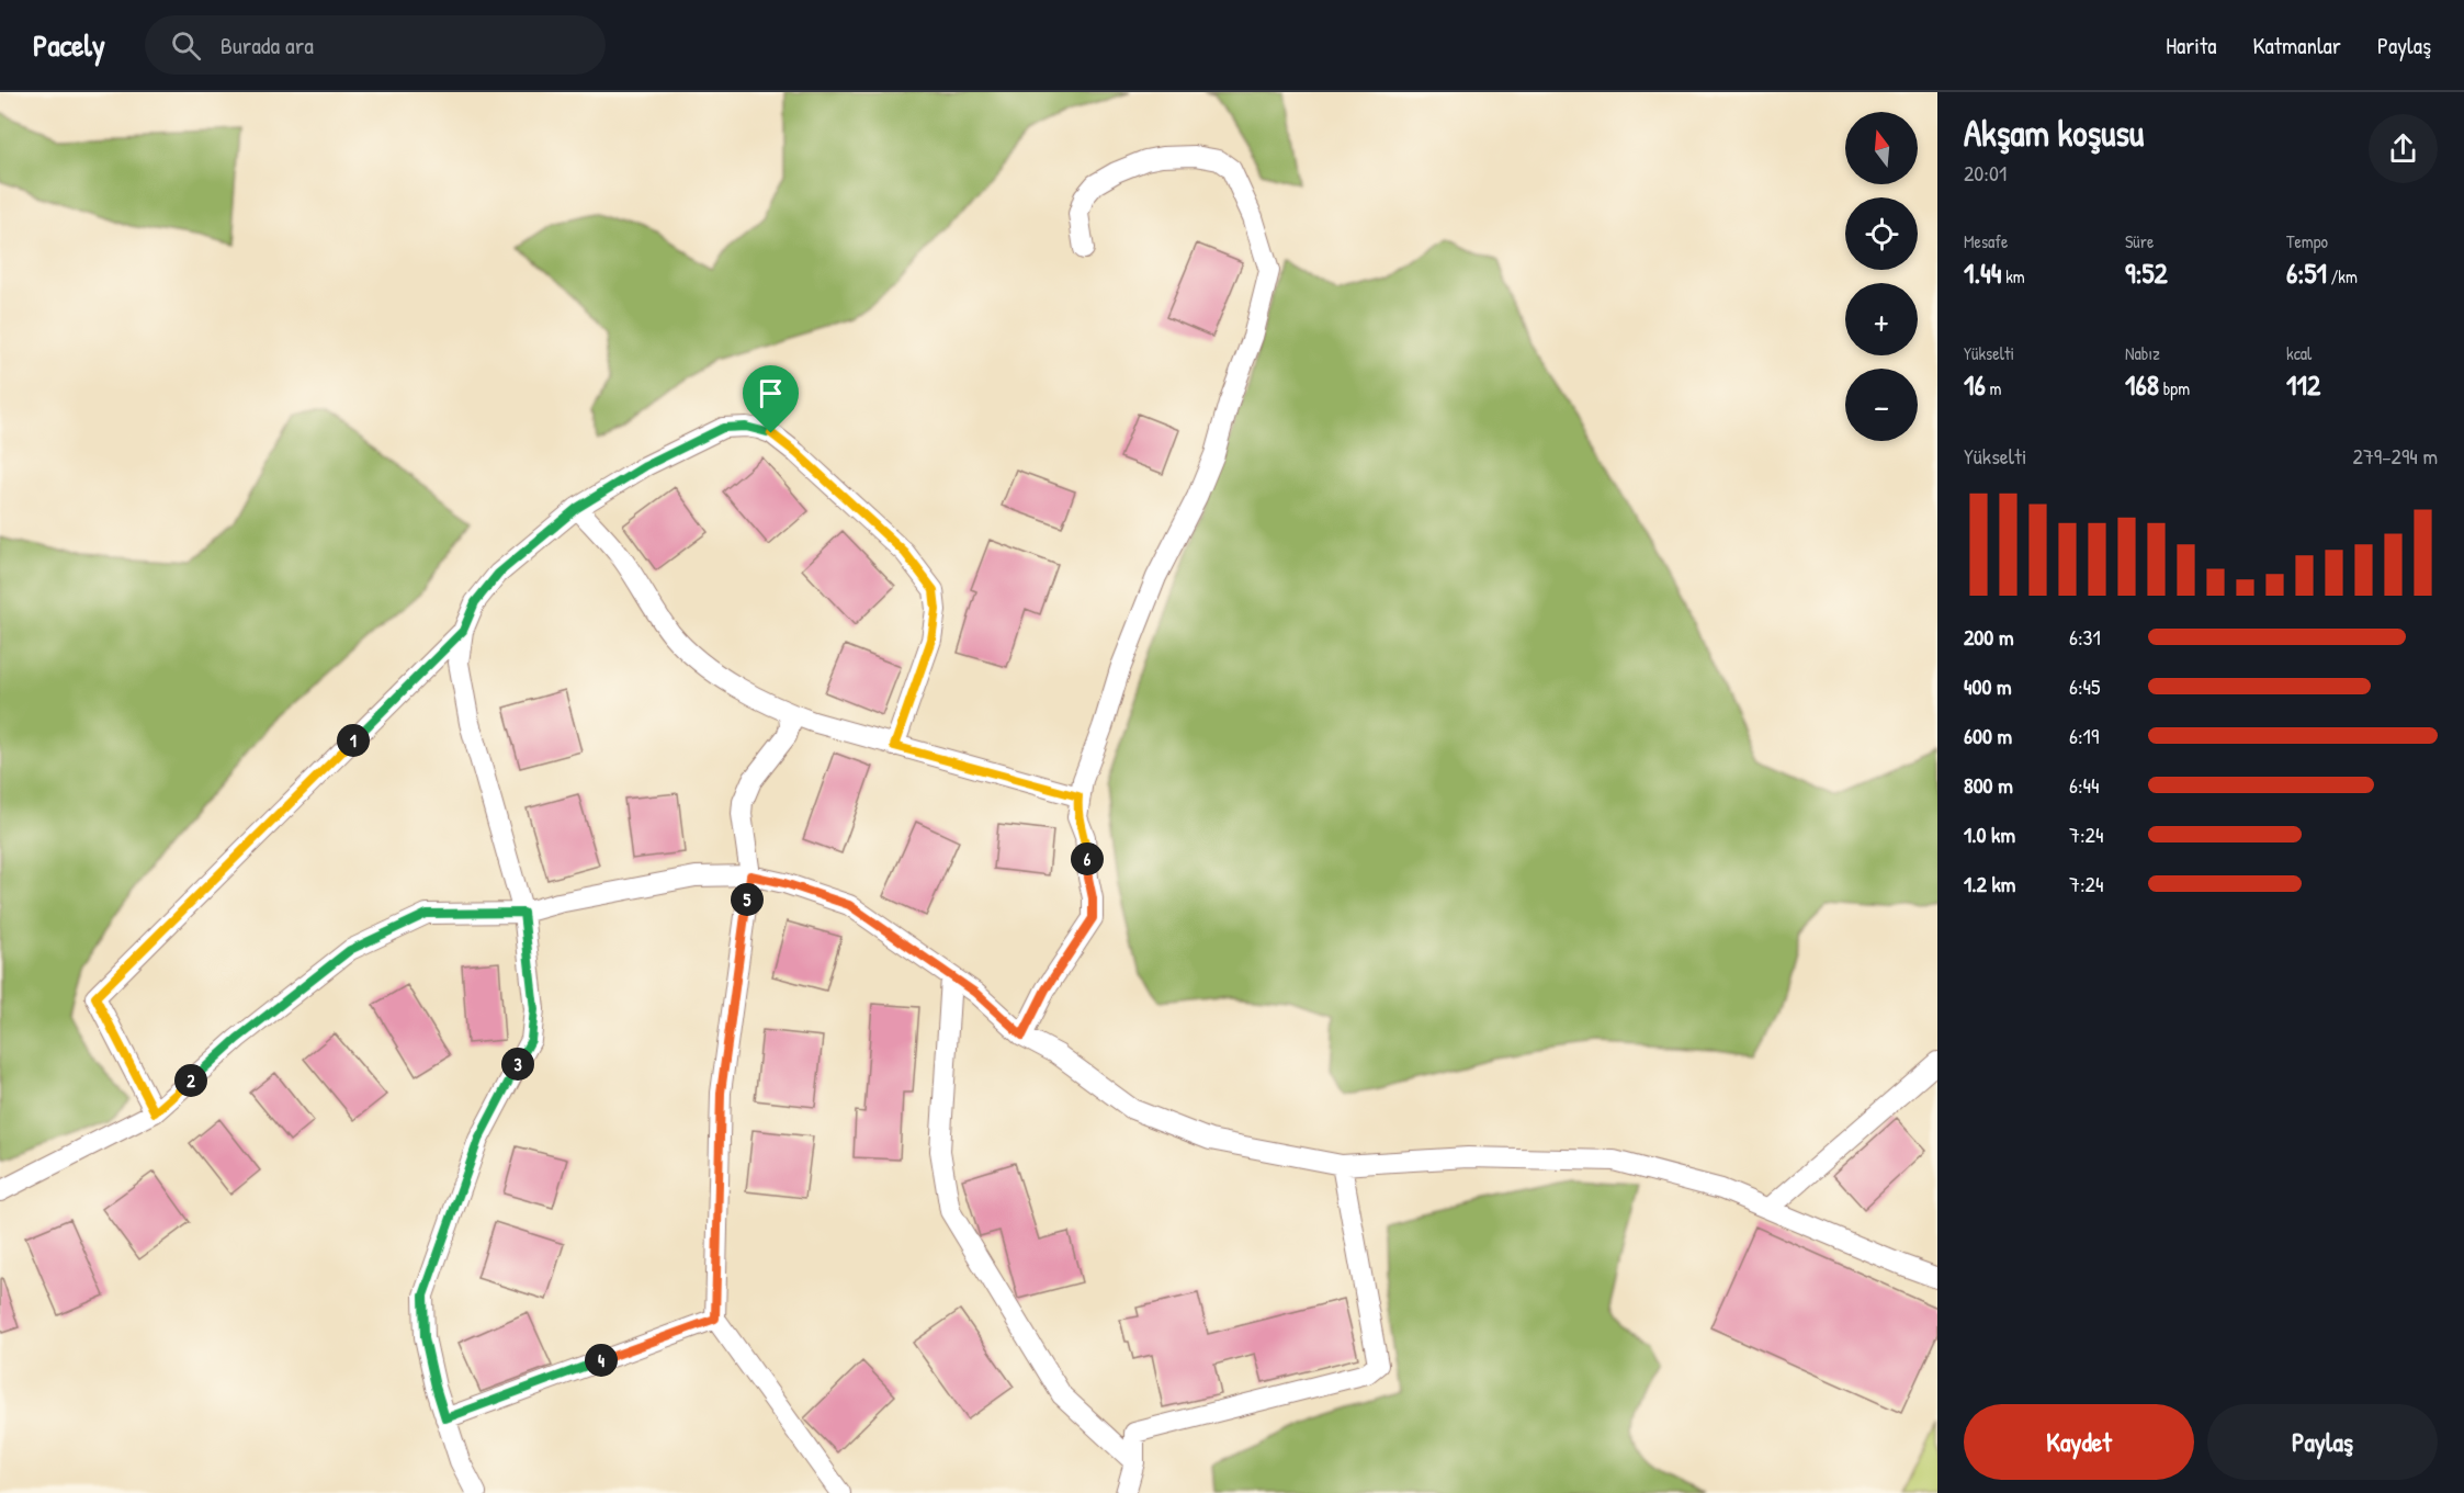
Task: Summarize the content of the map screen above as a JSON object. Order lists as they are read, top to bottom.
{
  "north": "top",
  "page": {
    "header": "Pacely",
    "search": "Burada ara",
    "nav": ["Harita", "Katmanlar", "Paylaş"],
    "heading": ["Akşam koşusu", "20:01"],
    "map_buttons": ["+", "−"],
    "stats": [
      ["Mesafe", "1.44 km"],
      ["Süre", "9:52"],
      ["Tempo", "6:51 /km"],
      ["Yükselti", "16 m"],
      ["Nabız", "168 bpm"],
      ["kcal", "112"]
    ],
    "chart": ["Yükselti", "279–294 m"],
    "list": [
      {
        "name": "200 m",
        "note": "6:31"
      },
      {
        "name": "400 m",
        "note": "6:45"
      },
      {
        "name": "600 m",
        "note": "6:19"
      },
      {
        "name": "800 m",
        "note": "6:44"
      },
      {
        "name": "1.0 km",
        "note": "7:24"
      },
      {
        "name": "1.2 km",
        "note": "7:24"
      }
    ],
    "pins": [
      "1",
      "6",
      "5",
      "3",
      "2",
      "4"
    ],
    "buttons": ["Kaydet", "Paylaş"]
  }
}
